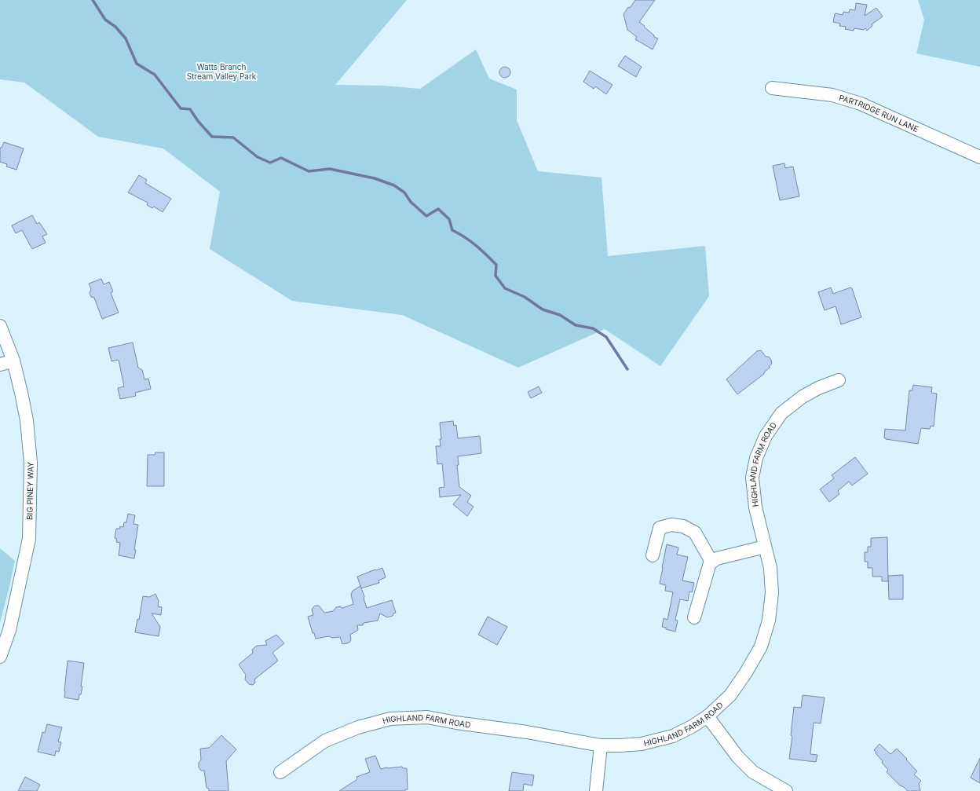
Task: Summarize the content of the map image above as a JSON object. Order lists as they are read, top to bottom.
{
  "streets": {
    "street": ["PARTRIDGE RUN LANE", "HIGHLAND FARM ROAD", "BIG PINEY WAY"]
  },
  "parks": ["Watts Branch Stream Valley Park"]
}
